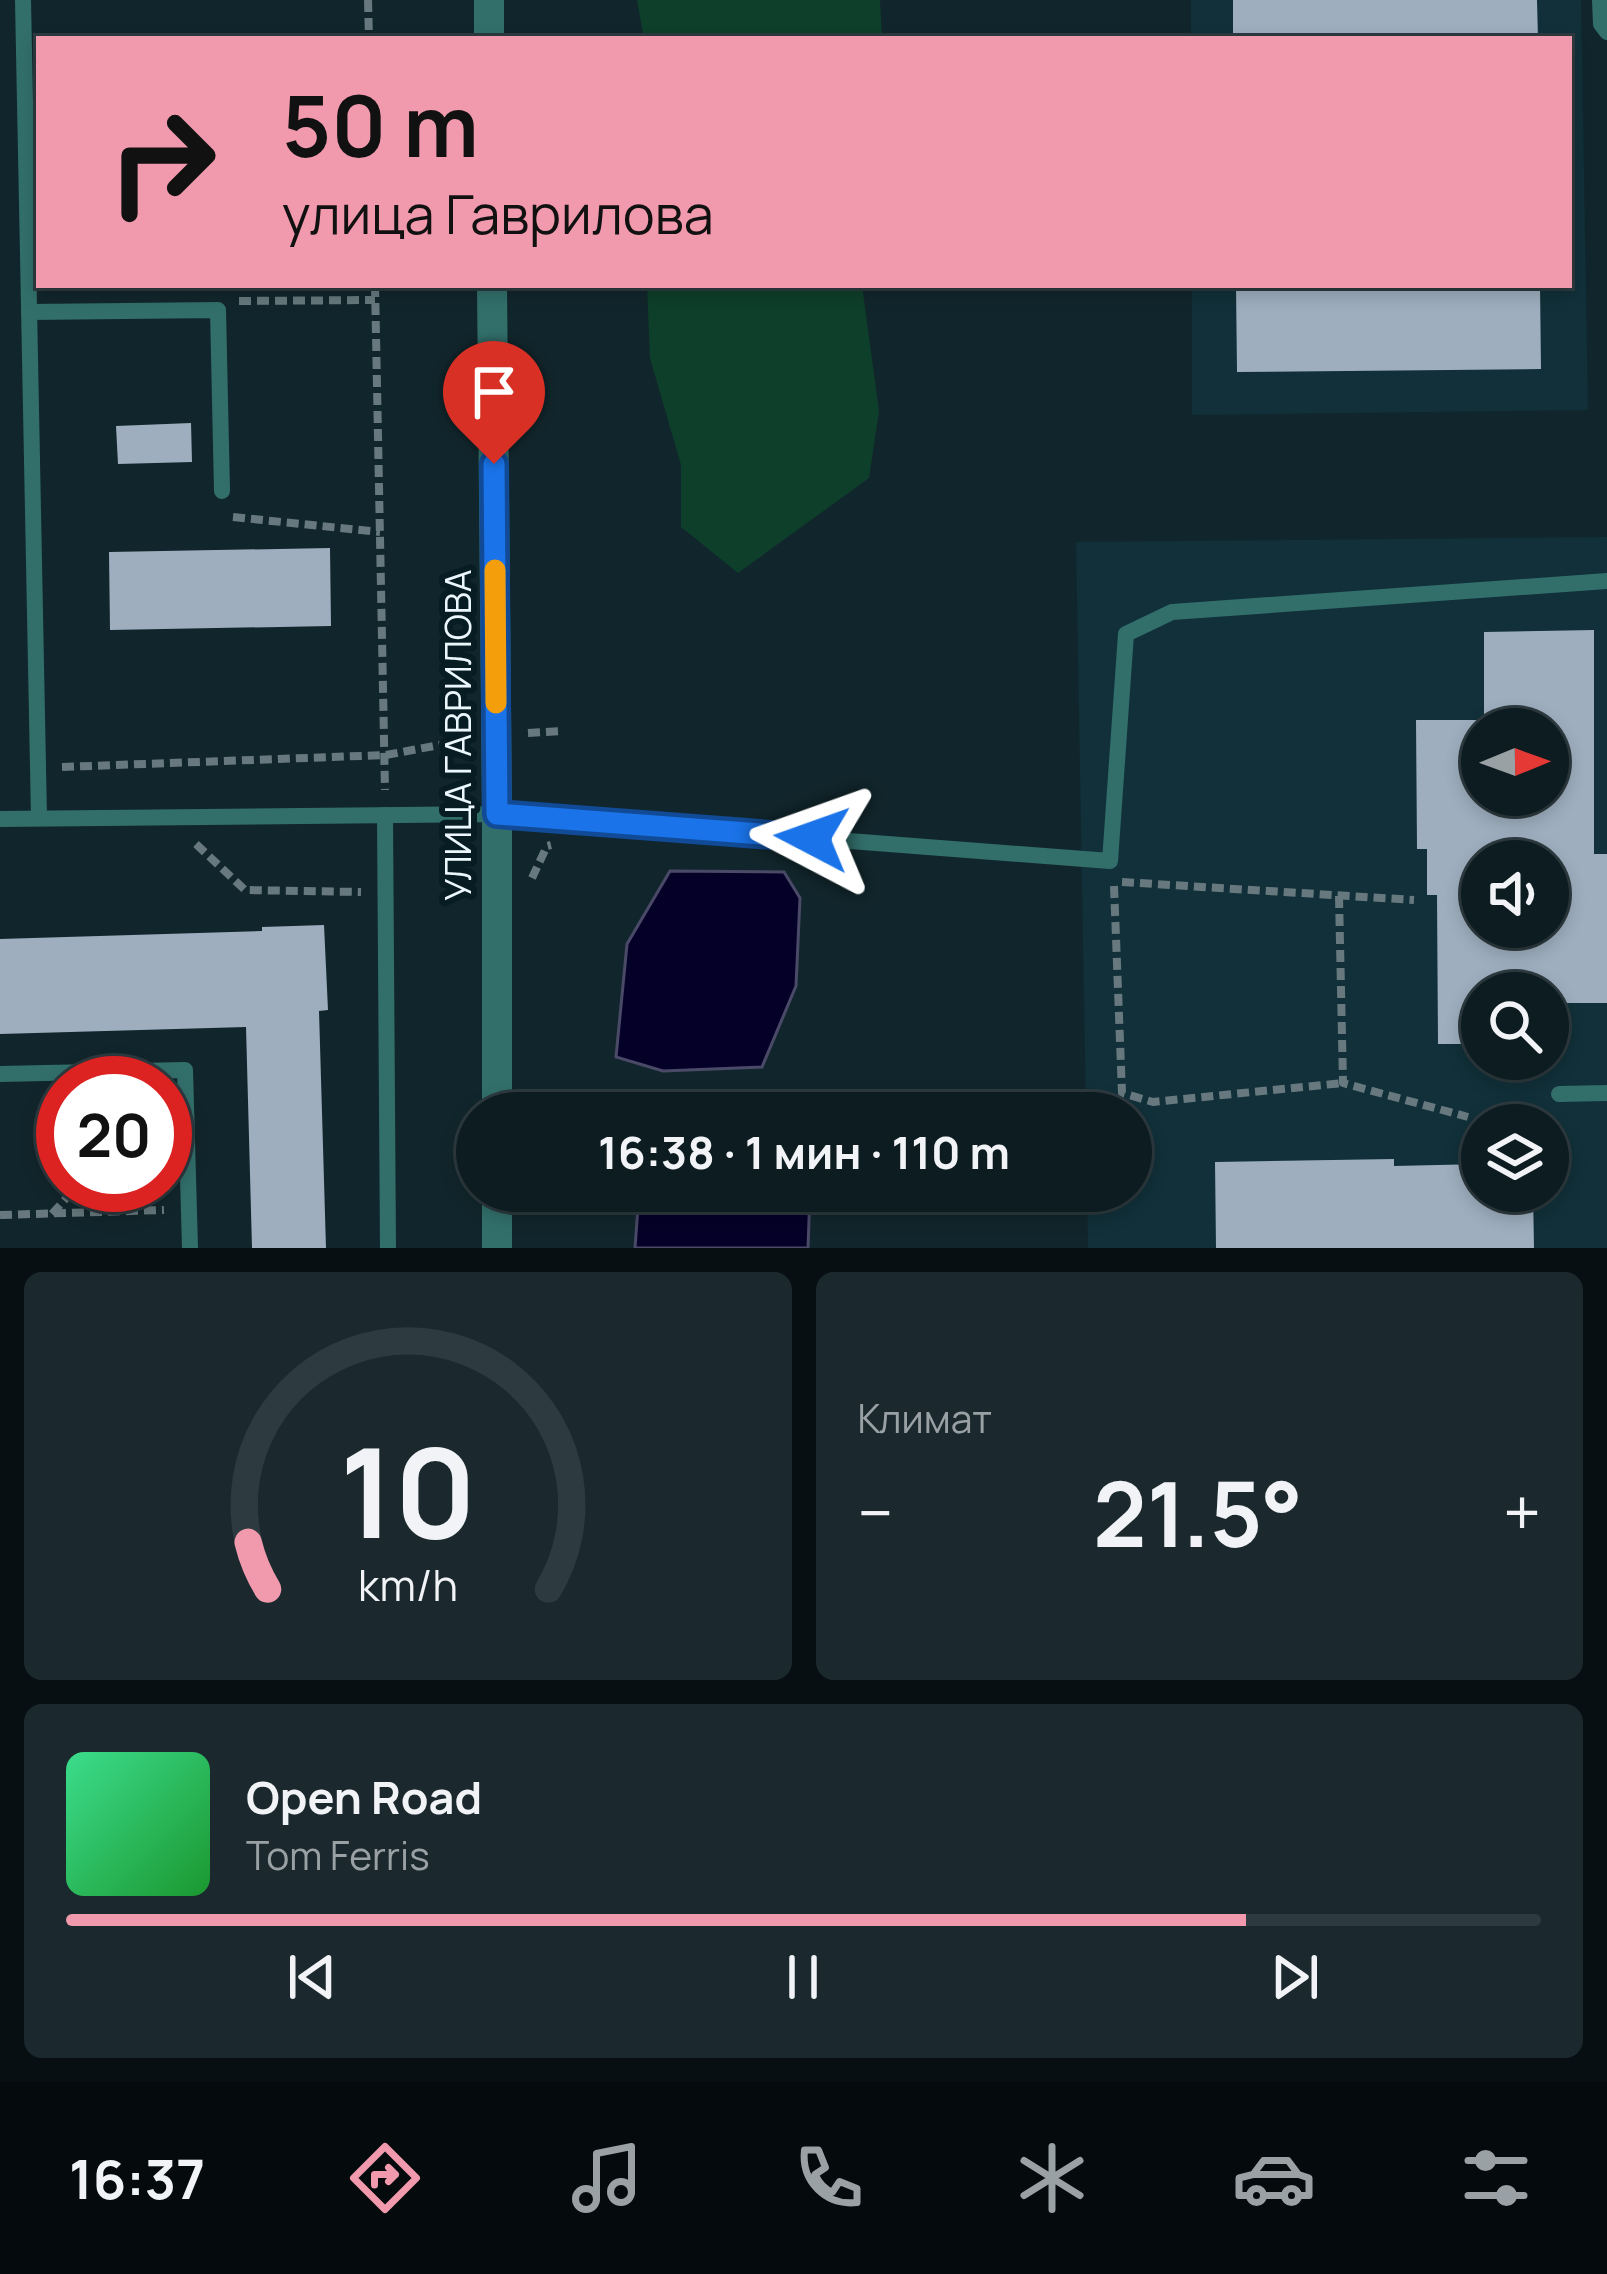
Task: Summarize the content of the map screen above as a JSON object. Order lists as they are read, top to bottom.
{
  "streets": {
    "street": ["УЛИЦА ГАВРИЛОВА"]
  },
  "north": "right",
  "page": {
    "turn": ["50 m", "улица Гаврилова"],
    "limit": "20",
    "trip": "16:38 · 1 мин · 110 m",
    "tile": "Климат",
    "heat": ["−", "21.5°", "+"],
    "song": ["Open Road", "Tom Ferris"],
    "tabs": "16:37",
    "gauge": ["10", "km/h"]
  }
}
